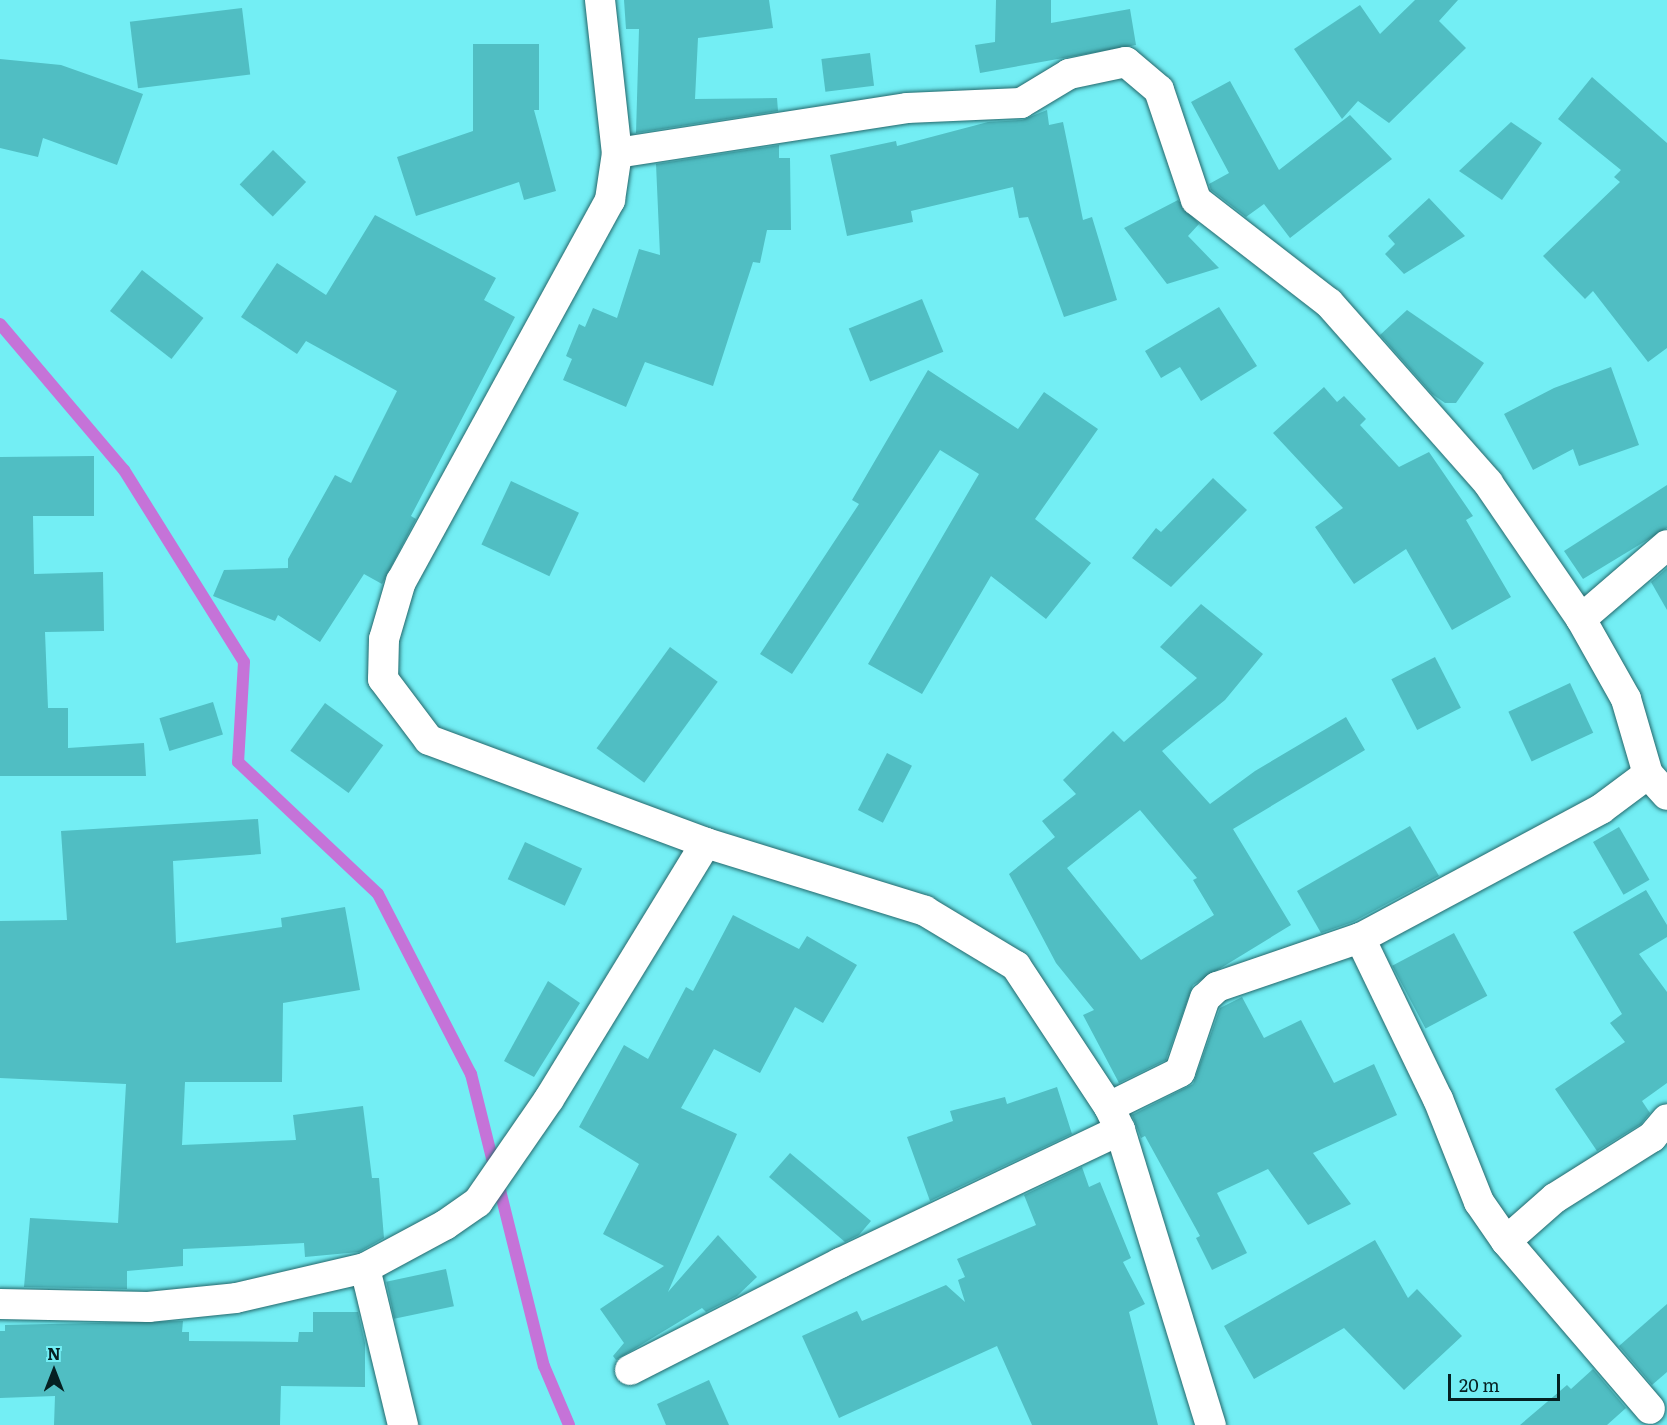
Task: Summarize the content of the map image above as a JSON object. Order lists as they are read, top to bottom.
{
  "scale_bar": "20 m",
  "north": "top"
}
